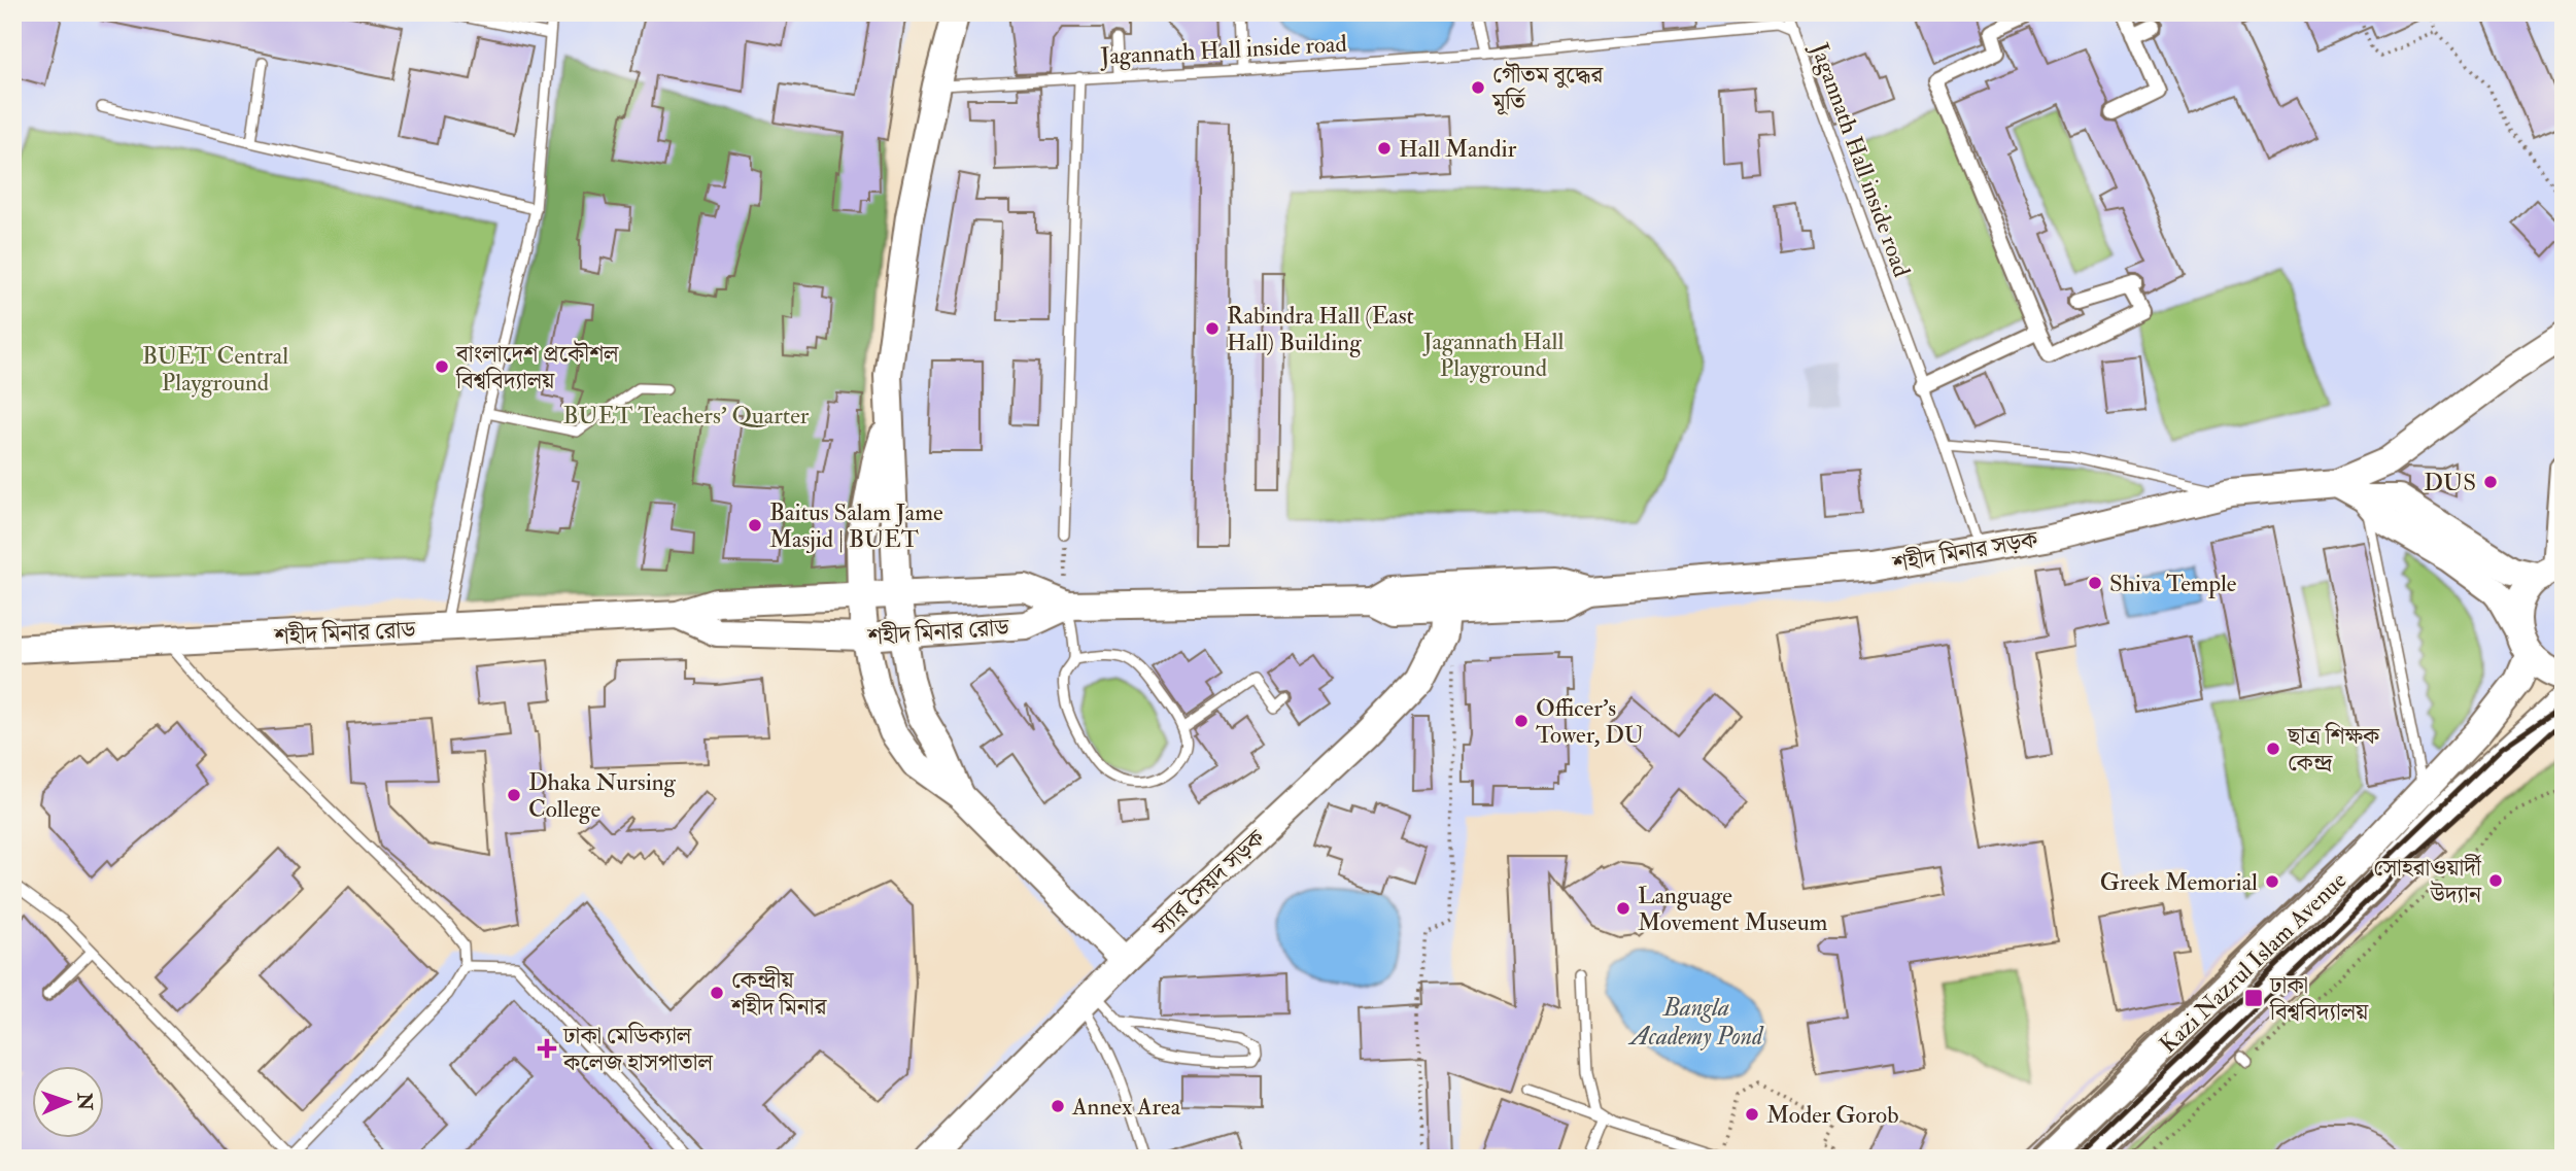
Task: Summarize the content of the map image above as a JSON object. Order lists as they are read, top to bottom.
{
  "streets": {
    "main road": [
      "শহীদ মিনার সড়ক",
      "শহীদ মিনার রোড",
      "স্যার সৈয়দ সড়ক",
      "Kazi Nazrul Islam Avenue"
    ],
    "lane": ["Jagannath Hall inside road"]
  },
  "crossings": [
    ["Jagannath Hall inside road", "শহীদ মিনার সড়ক"],
    ["শহীদ মিনার সড়ক", "শহীদ মিনার রোড"],
    ["শহীদ মিনার সড়ক", "স্যার সৈয়দ সড়ক"],
    ["শহীদ মিনার রোড", "স্যার সৈয়দ সড়ক"]
  ],
  "water": ["Bangla Academy Pond"],
  "parks": ["Jagannath Hall Playground", "BUET Central Playground", "BUET Teachers' Quarter"],
  "places": {
    "other": [
      "গৌতম বুদ্ধের মূর্তি",
      "Hall Mandir",
      "Rabindra Hall (East Hall) Building",
      "বাংলাদেশ প্রকৌশল বিশ্ববিদ্যালয়",
      "DUS",
      "Baitus Salam Jame Masjid | BUET",
      "Shiva Temple",
      "Officer's Tower, DU",
      "ছাত্র শিক্ষক কেন্দ্র",
      "Dhaka Nursing College",
      "সোহরাওয়ার্দী উদ্যান",
      "Greek Memorial",
      "Language Movement Museum",
      "কেন্দ্রীয় শহীদ মিনার",
      "Annex Area",
      "Moder Gorob"
    ],
    "transit": ["ঢাকা বিশ্ববিদ্যালয়"],
    "health": ["ঢাকা মেডিক্যাল কলেজ হাসপাতাল"]
  },
  "north": "right"
}
